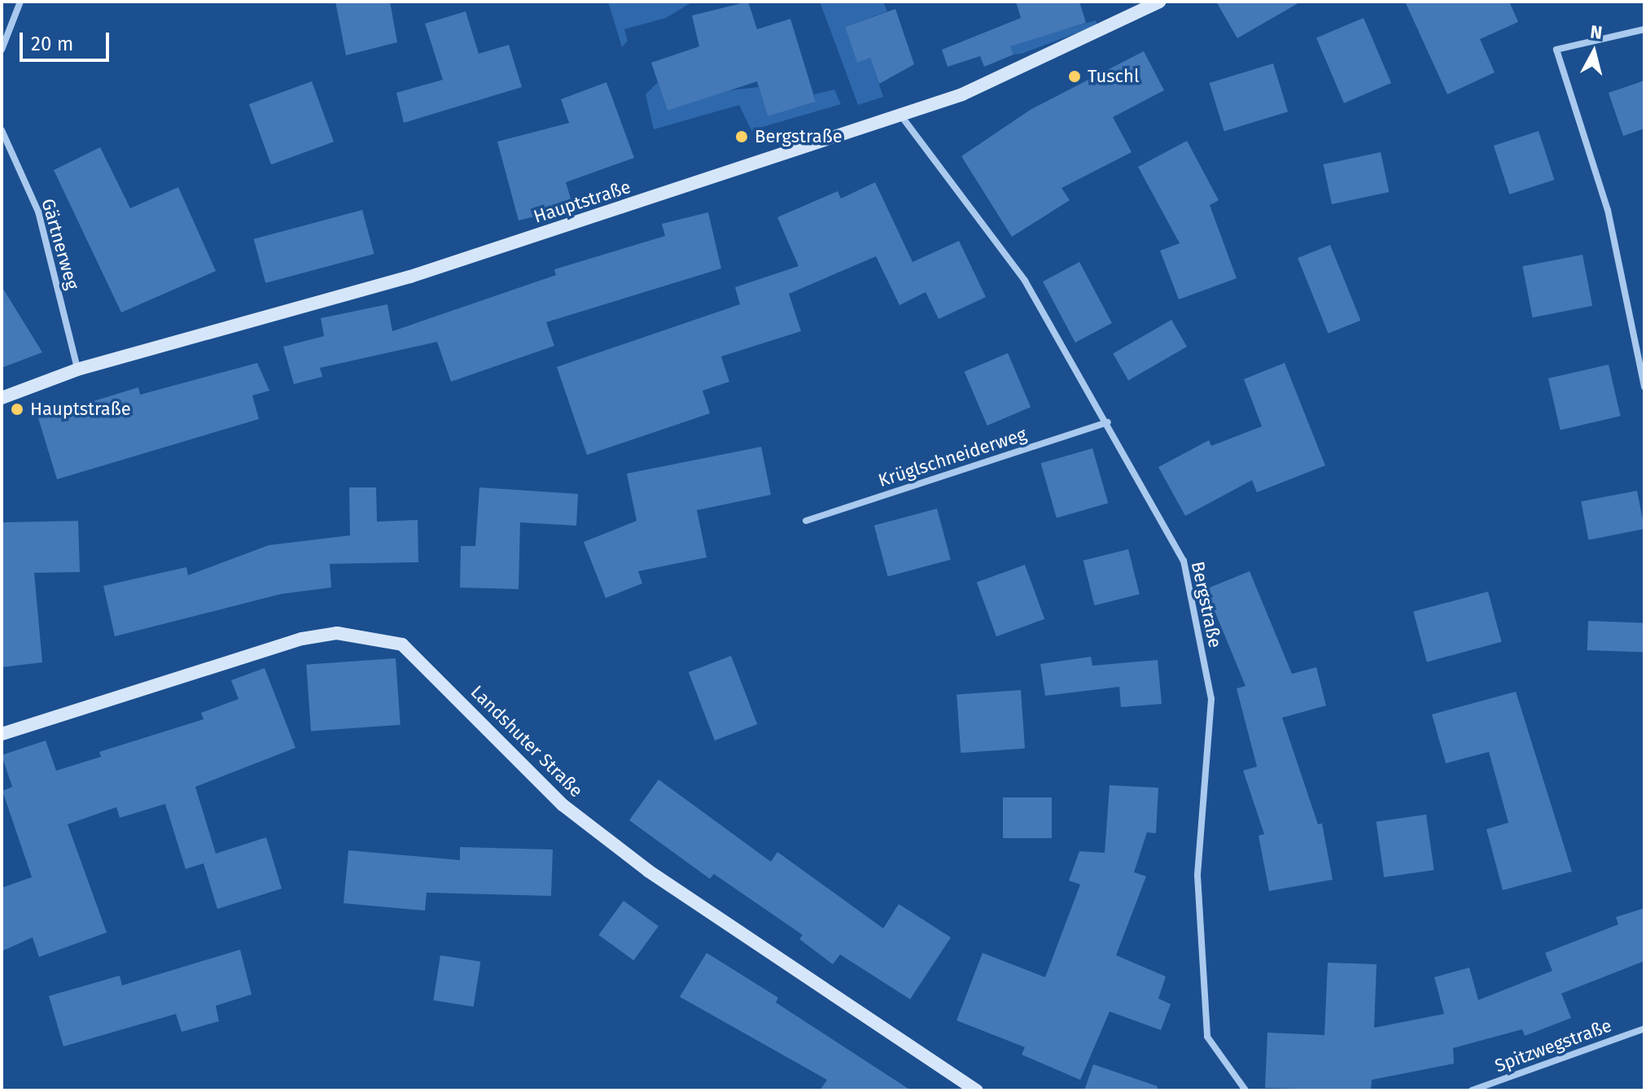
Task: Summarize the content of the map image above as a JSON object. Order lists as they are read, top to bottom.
{
  "streets": {
    "street": [
      "Hauptstraße",
      "Gärtnerweg",
      "Krüglschneiderweg",
      "Bergstraße",
      "Landshuter Straße",
      "Spitzwegstraße"
    ]
  },
  "crossings": [
    ["Hauptstraße", "Gärtnerweg"],
    ["Hauptstraße", "Bergstraße"],
    ["Krüglschneiderweg", "Bergstraße"]
  ],
  "places": ["Tuschl", "Bergstraße", "Hauptstraße"],
  "scale_bar": "20 m",
  "north": "top"
}
